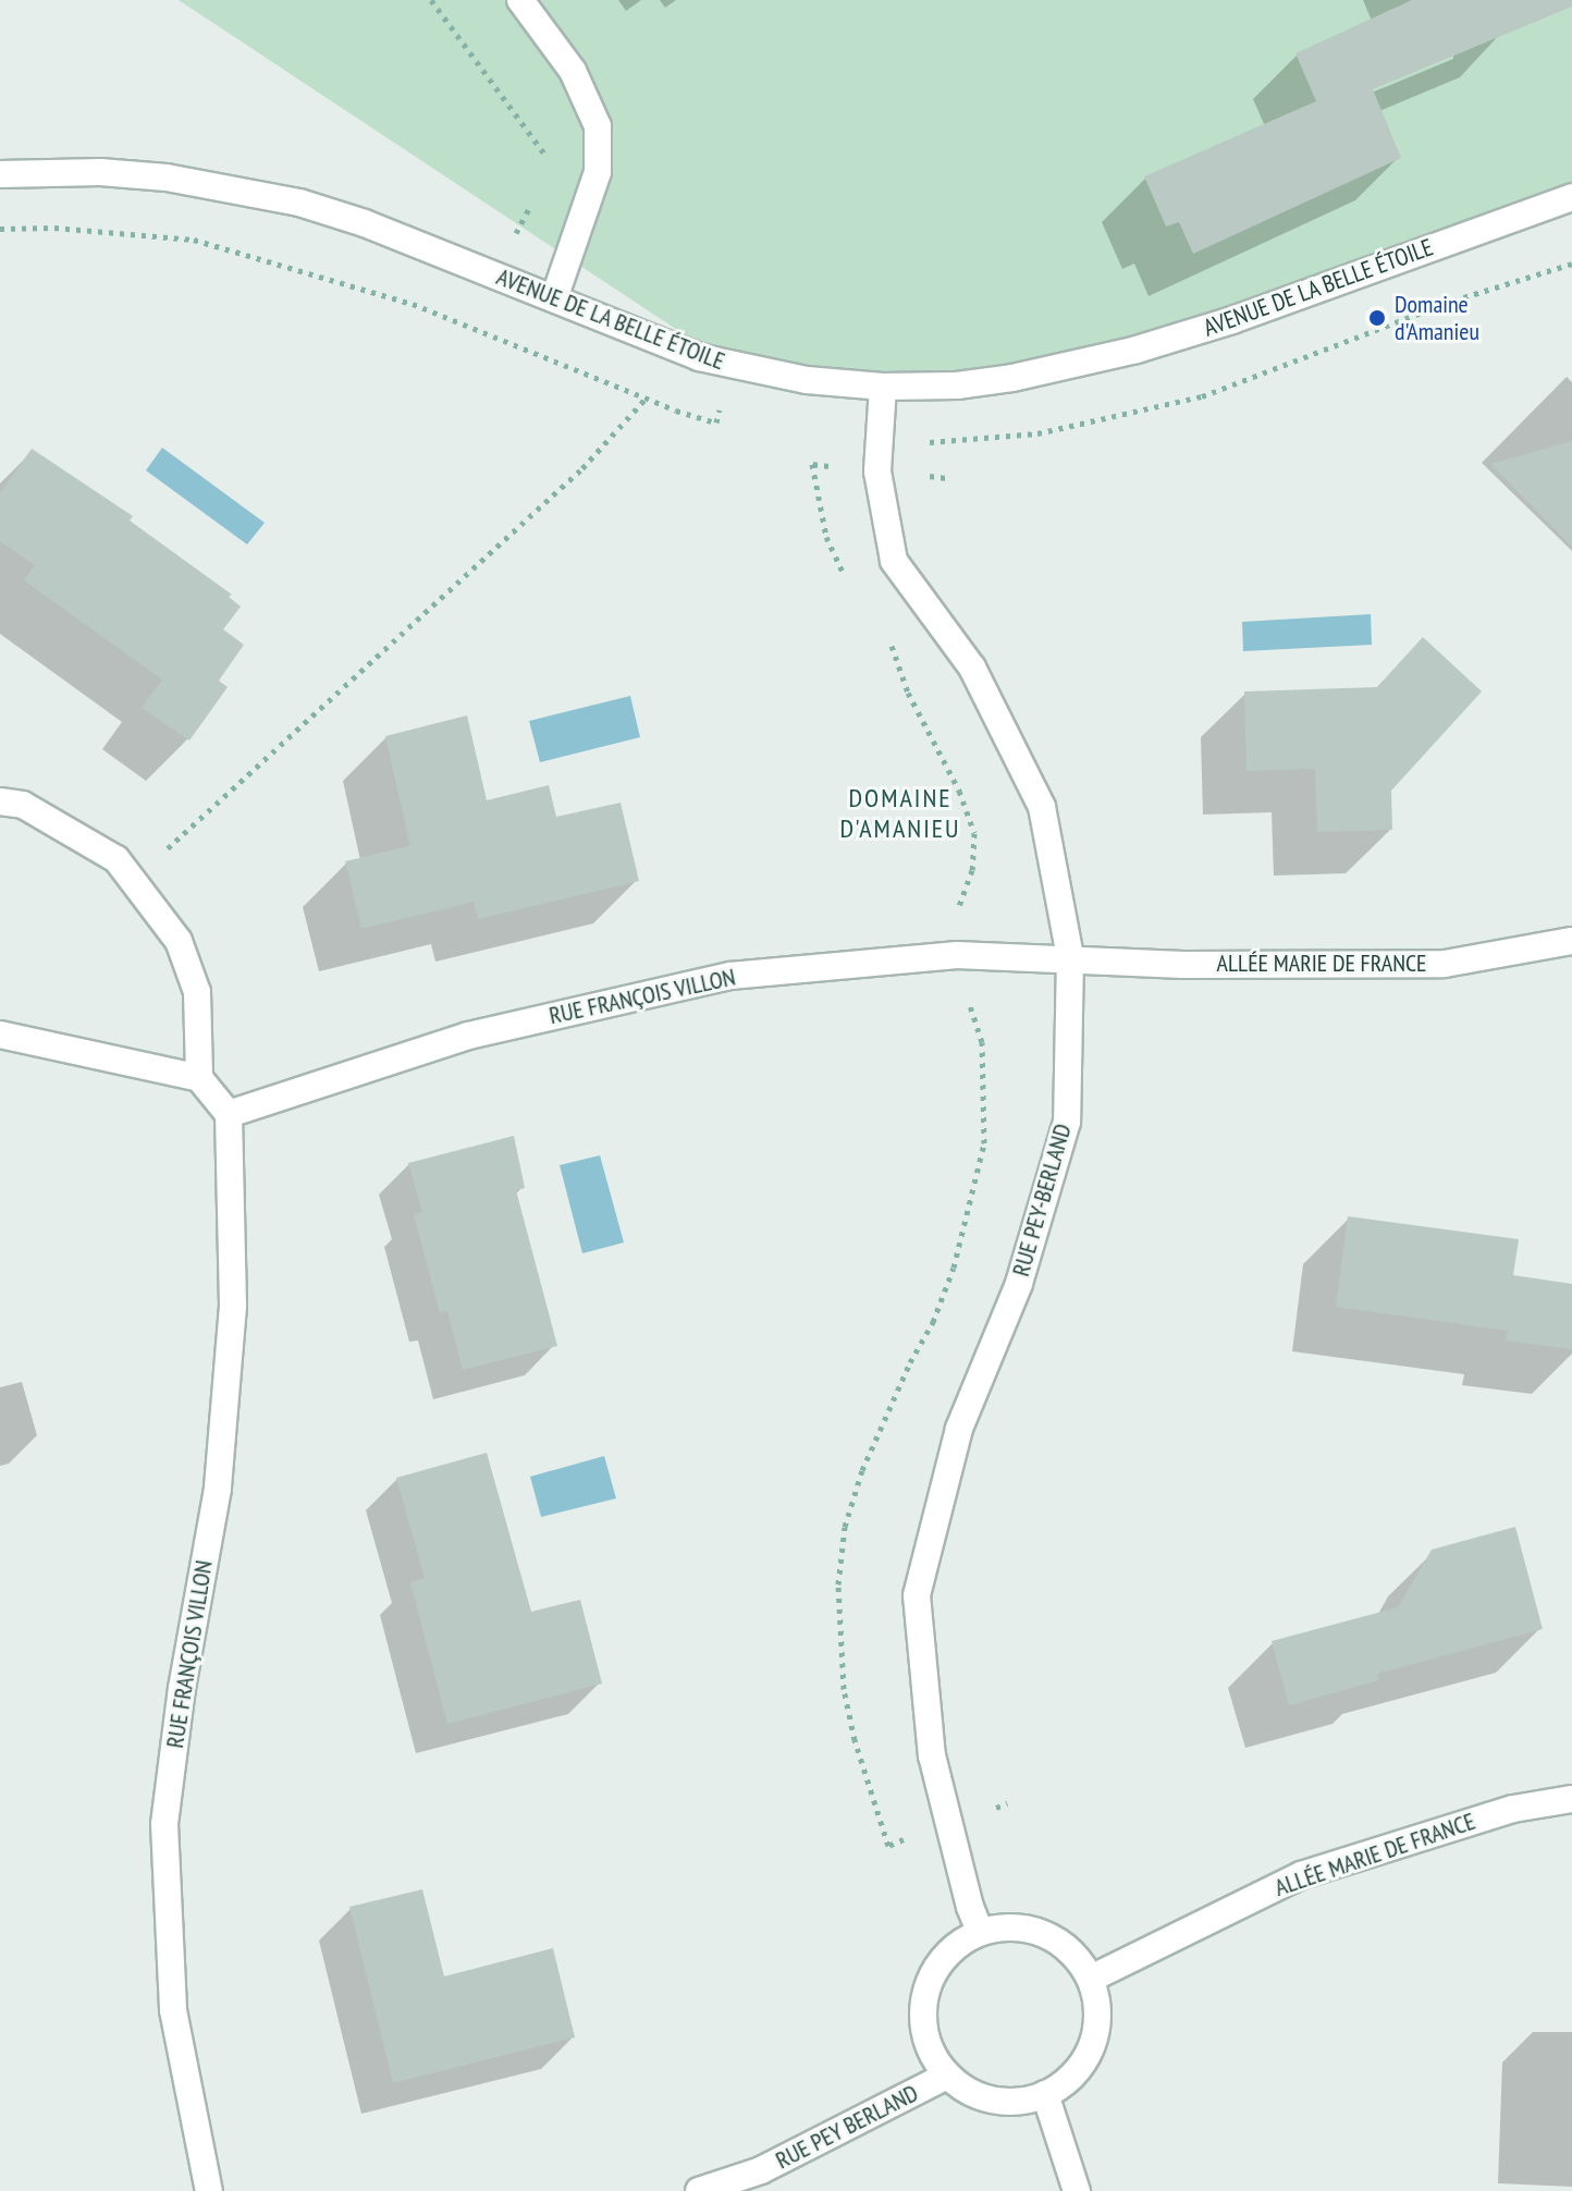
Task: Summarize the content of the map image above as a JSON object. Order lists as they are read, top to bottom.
{
  "streets": {
    "street": [
      "AVENUE DE LA BELLE ÉTOILE",
      "ALLÉE MARIE DE FRANCE",
      "RUE FRANÇOIS VILLON",
      "RUE PEY-BERLAND",
      "RUE PEY BERLAND"
    ]
  },
  "crossings": [
    ["AVENUE DE LA BELLE ÉTOILE", "RUE PEY-BERLAND"],
    ["ALLÉE MARIE DE FRANCE", "RUE FRANÇOIS VILLON"],
    ["ALLÉE MARIE DE FRANCE", "RUE PEY-BERLAND"],
    ["ALLÉE MARIE DE FRANCE", "RUE PEY BERLAND"],
    ["RUE FRANÇOIS VILLON", "RUE PEY-BERLAND"],
    ["RUE PEY-BERLAND", "RUE PEY BERLAND"]
  ],
  "districts": ["DOMAINE D'AMANIEU"],
  "places": ["Domaine d'Amanieu"]
}
